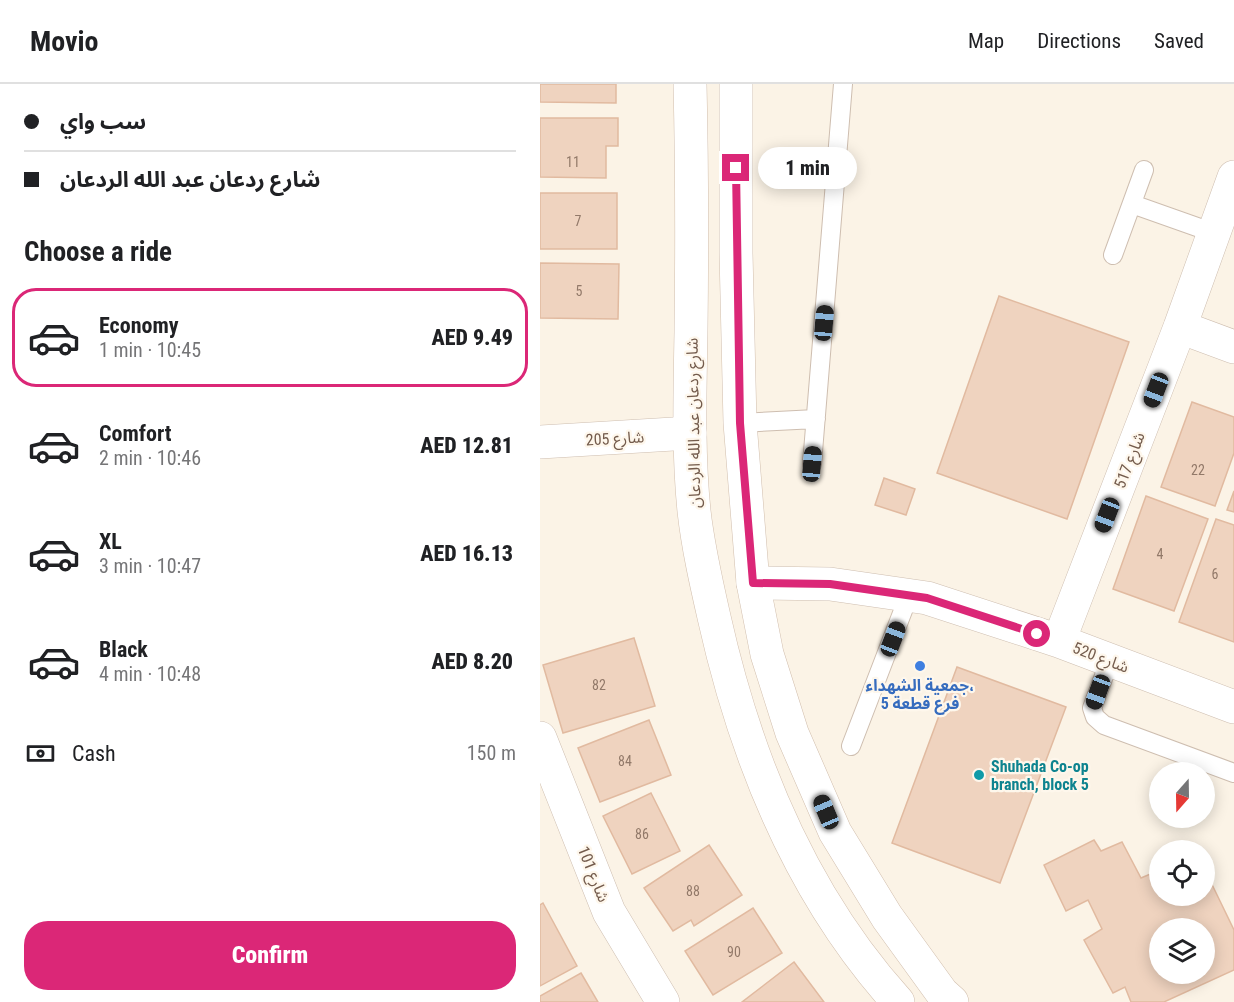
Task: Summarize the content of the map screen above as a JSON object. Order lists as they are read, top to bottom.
{
  "streets": {
    "street": [
      "شارع ردعان عبد الله الردعان",
      "شارع 205",
      "شارع 517",
      "شارع 520",
      "شارع 101"
    ]
  },
  "crossings": [
    ["شارع ردعان عبد الله الردعان", "شارع 205"],
    ["شارع 517", "شارع 520"]
  ],
  "places": ["جمعية الشهداء، فرع قطعة 5", "Shuhada Co-op branch, block 5"],
  "house_numbers": [
    "11",
    "7",
    "5",
    "22",
    "4",
    "6",
    "82",
    "84",
    "86",
    "88",
    "90"
  ],
  "north": "bottom",
  "page": {
    "header": "Movio",
    "nav": ["Map", "Directions", "Saved"],
    "banner": ["سب واي", "شارع ردعان عبد الله الردعان"],
    "bubble": "1 min",
    "heading": "Choose a ride",
    "list": [
      {
        "name": "Economy",
        "note": "1 min · 10:45",
        "value": "AED 9.49"
      },
      {
        "name": "Comfort",
        "note": "2 min · 10:46",
        "value": "AED 12.81"
      },
      {
        "name": "XL",
        "note": "3 min · 10:47",
        "value": "AED 16.13"
      },
      {
        "name": "Black",
        "note": "4 min · 10:48",
        "value": "AED 8.20"
      }
    ],
    "pay": ["Cash", "150 m"],
    "buttons": "Confirm"
  }
}
